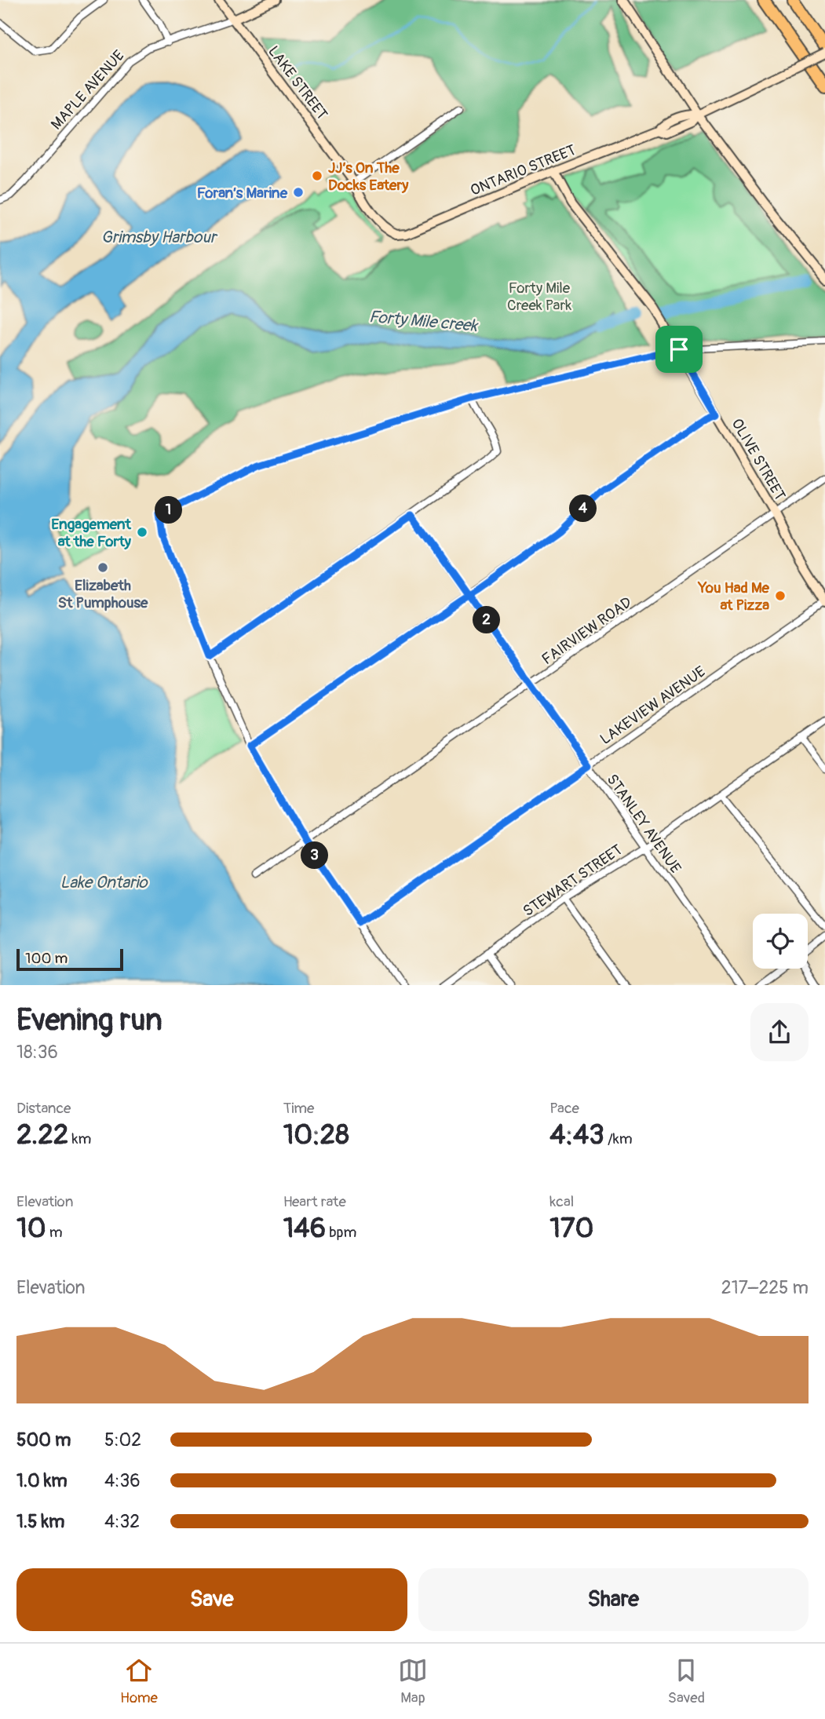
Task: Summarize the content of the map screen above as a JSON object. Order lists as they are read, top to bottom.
{
  "streets": {
    "street": [
      "LAKE STREET",
      "MAPLE AVENUE",
      "ONTARIO STREET",
      "OLIVE STREET",
      "FAIRVIEW ROAD",
      "LAKEVIEW AVENUE",
      "STANLEY AVENUE",
      "STEWART STREET"
    ]
  },
  "crossings": [
    ["LAKE STREET", "MAPLE AVENUE"],
    ["LAKE STREET", "ONTARIO STREET"],
    ["ONTARIO STREET", "OLIVE STREET"],
    ["OLIVE STREET", "FAIRVIEW ROAD"],
    ["OLIVE STREET", "LAKEVIEW AVENUE"],
    ["FAIRVIEW ROAD", "STANLEY AVENUE"],
    ["LAKEVIEW AVENUE", "STANLEY AVENUE"],
    ["STANLEY AVENUE", "STEWART STREET"]
  ],
  "water": ["Grimsby Harbour", "Forty Mile creek", "Lake Ontario"],
  "parks": ["Forty Mile Creek Park"],
  "places": [
    "JJ’s On The Docks Eatery",
    "Foran’s Marine",
    "Engagement at the Forty",
    "Elizabeth St Pumphouse",
    "You Had Me at Pizza"
  ],
  "scale_bar": "100 m",
  "page": {
    "pins": [
      "4",
      "1",
      "2",
      "3"
    ],
    "scale": "100 m",
    "heading": ["Evening run", "18:36"],
    "stats": [
      ["Distance", "2.22 km"],
      ["Time", "10:28"],
      ["Pace", "4:43 /km"],
      ["Elevation", "10 m"],
      ["Heart rate", "146 bpm"],
      ["kcal", "170"]
    ],
    "chart": ["Elevation", "217–225 m"],
    "list": [
      {
        "name": "500 m",
        "note": "5:02"
      },
      {
        "name": "1.0 km",
        "note": "4:36"
      },
      {
        "name": "1.5 km",
        "note": "4:32"
      }
    ],
    "buttons": ["Save", "Share"],
    "tabs": ["Home", "Map", "Saved"]
  }
}
